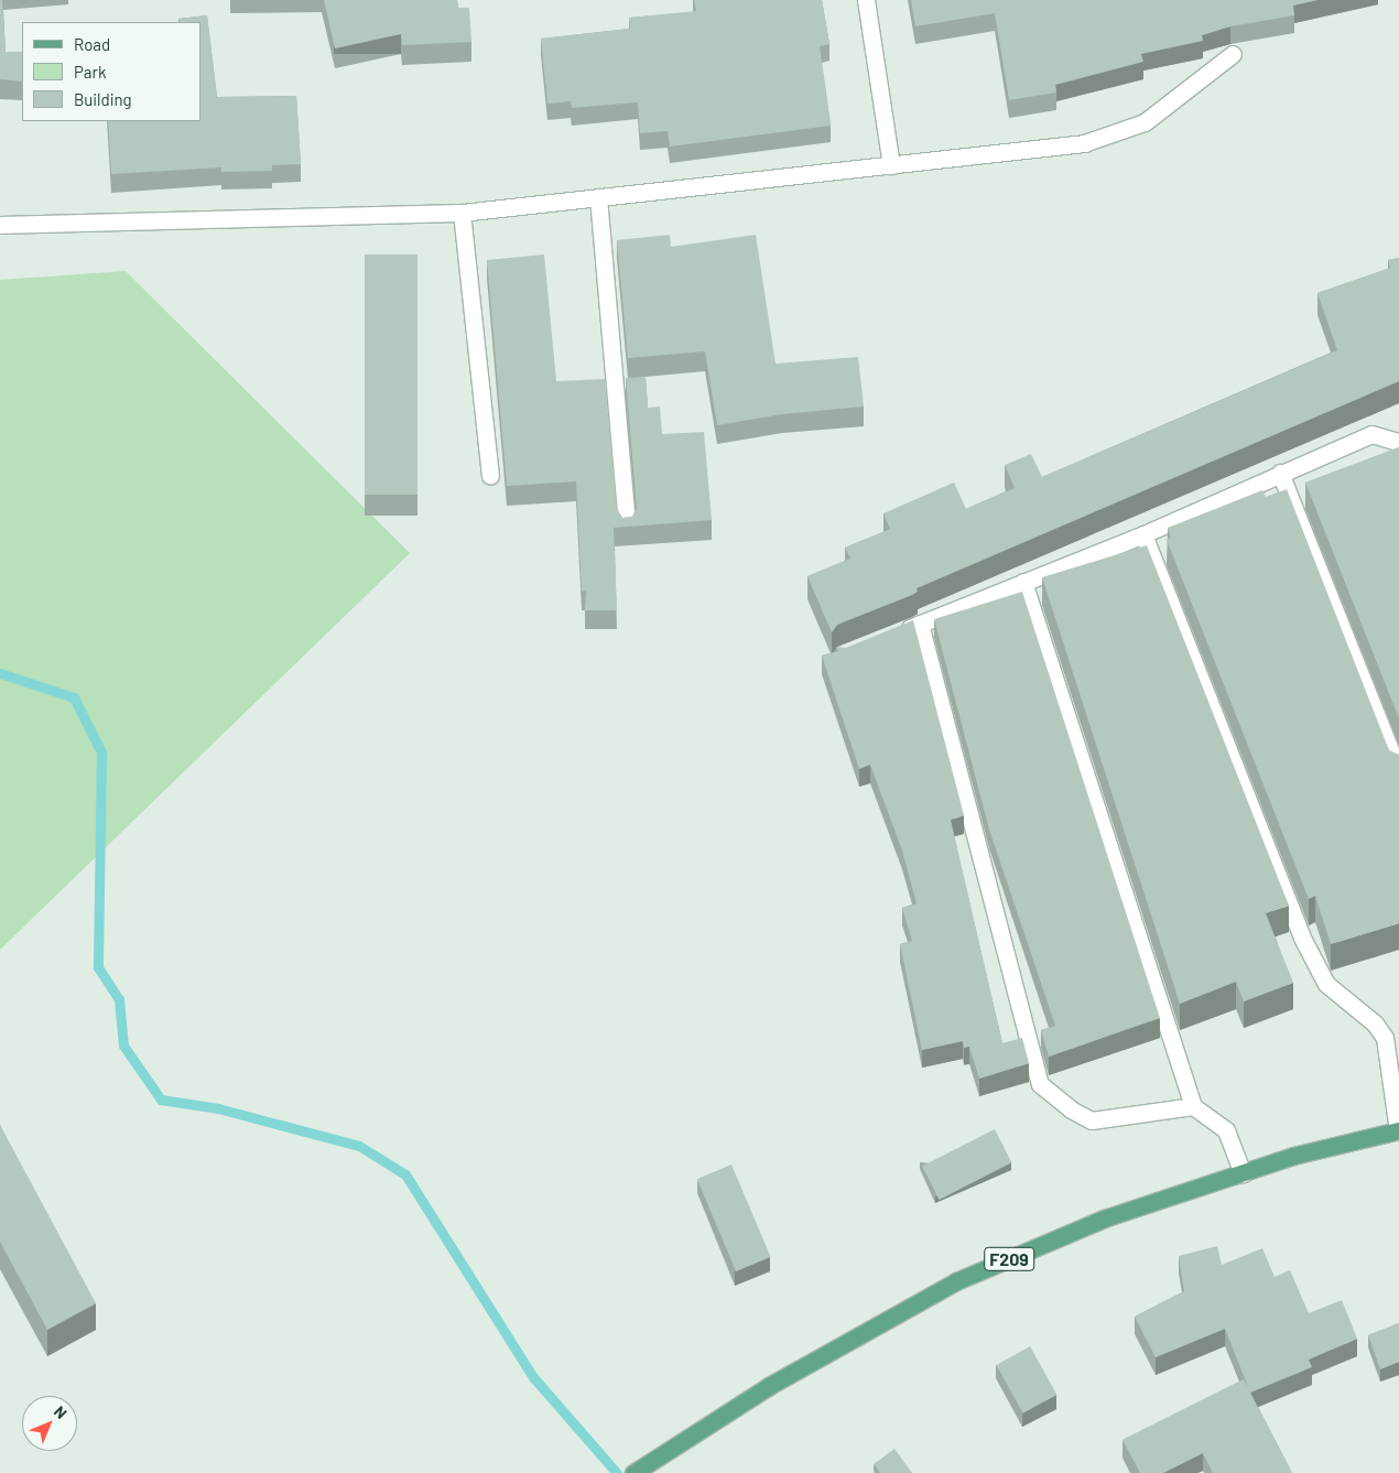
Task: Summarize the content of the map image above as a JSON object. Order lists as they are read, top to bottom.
{
  "streets": {
    "main road": ["F209"]
  },
  "legend": ["Road", "Park", "Building"],
  "north": "top right"
}
